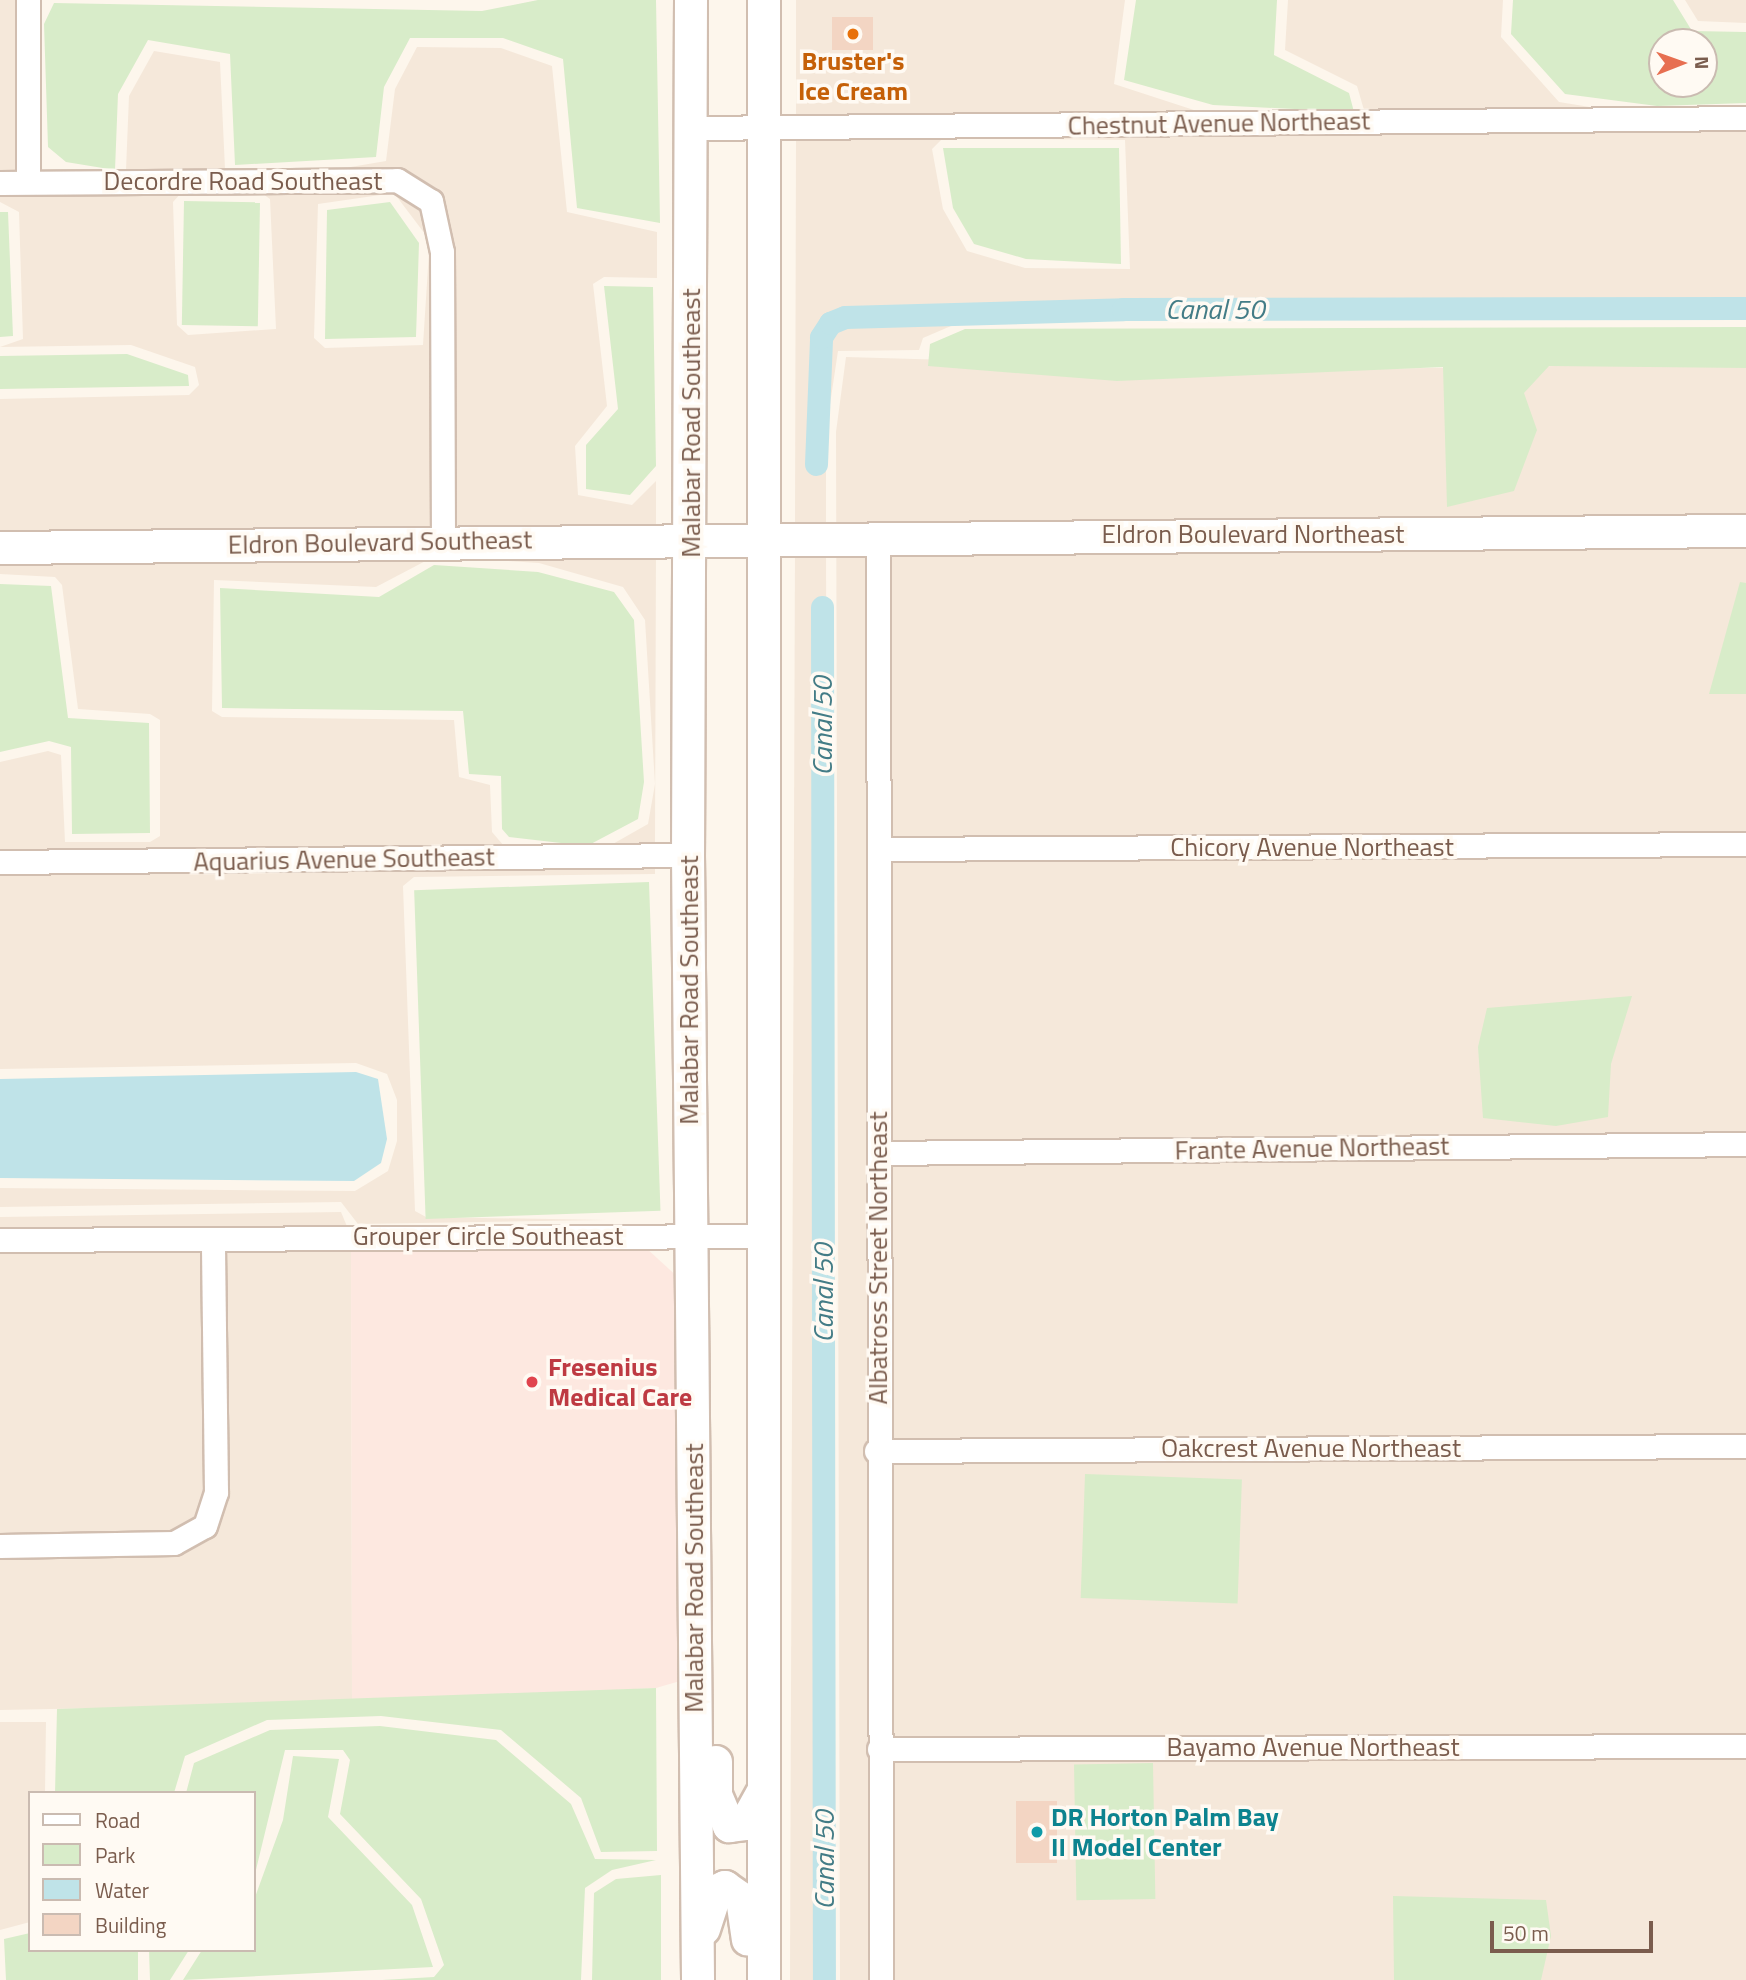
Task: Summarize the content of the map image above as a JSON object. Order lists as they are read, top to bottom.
{
  "streets": {
    "main road": ["Malabar Road Southeast", "Eldron Boulevard Northeast", "Eldron Boulevard Southeast"],
    "street": [
      "Chestnut Avenue Northeast",
      "Decordre Road Southeast",
      "Chicory Avenue Northeast",
      "Aquarius Avenue Southeast",
      "Frante Avenue Northeast",
      "Grouper Circle Southeast",
      "Albatross Street Northeast",
      "Oakcrest Avenue Northeast",
      "Bayamo Avenue Northeast"
    ]
  },
  "crossings": [
    ["Chestnut Avenue Northeast", "Malabar Road Southeast"],
    ["Decordre Road Southeast", "Eldron Boulevard Southeast"],
    ["Malabar Road Southeast", "Eldron Boulevard Southeast"],
    ["Malabar Road Southeast", "Aquarius Avenue Southeast"],
    ["Malabar Road Southeast", "Grouper Circle Southeast"],
    ["Eldron Boulevard Northeast", "Eldron Boulevard Southeast"],
    ["Eldron Boulevard Northeast", "Albatross Street Northeast"],
    ["Chicory Avenue Northeast", "Albatross Street Northeast"],
    ["Frante Avenue Northeast", "Albatross Street Northeast"],
    ["Albatross Street Northeast", "Oakcrest Avenue Northeast"],
    ["Albatross Street Northeast", "Bayamo Avenue Northeast"]
  ],
  "water": ["Canal 50"],
  "places": ["Bruster's Ice Cream", "Fresenius Medical Care", "DR Horton Palm Bay II Model Center"],
  "legend": [
    "Road",
    "Park",
    "Water",
    "Building"
  ],
  "scale_bar": "50 m",
  "north": "right"
}
